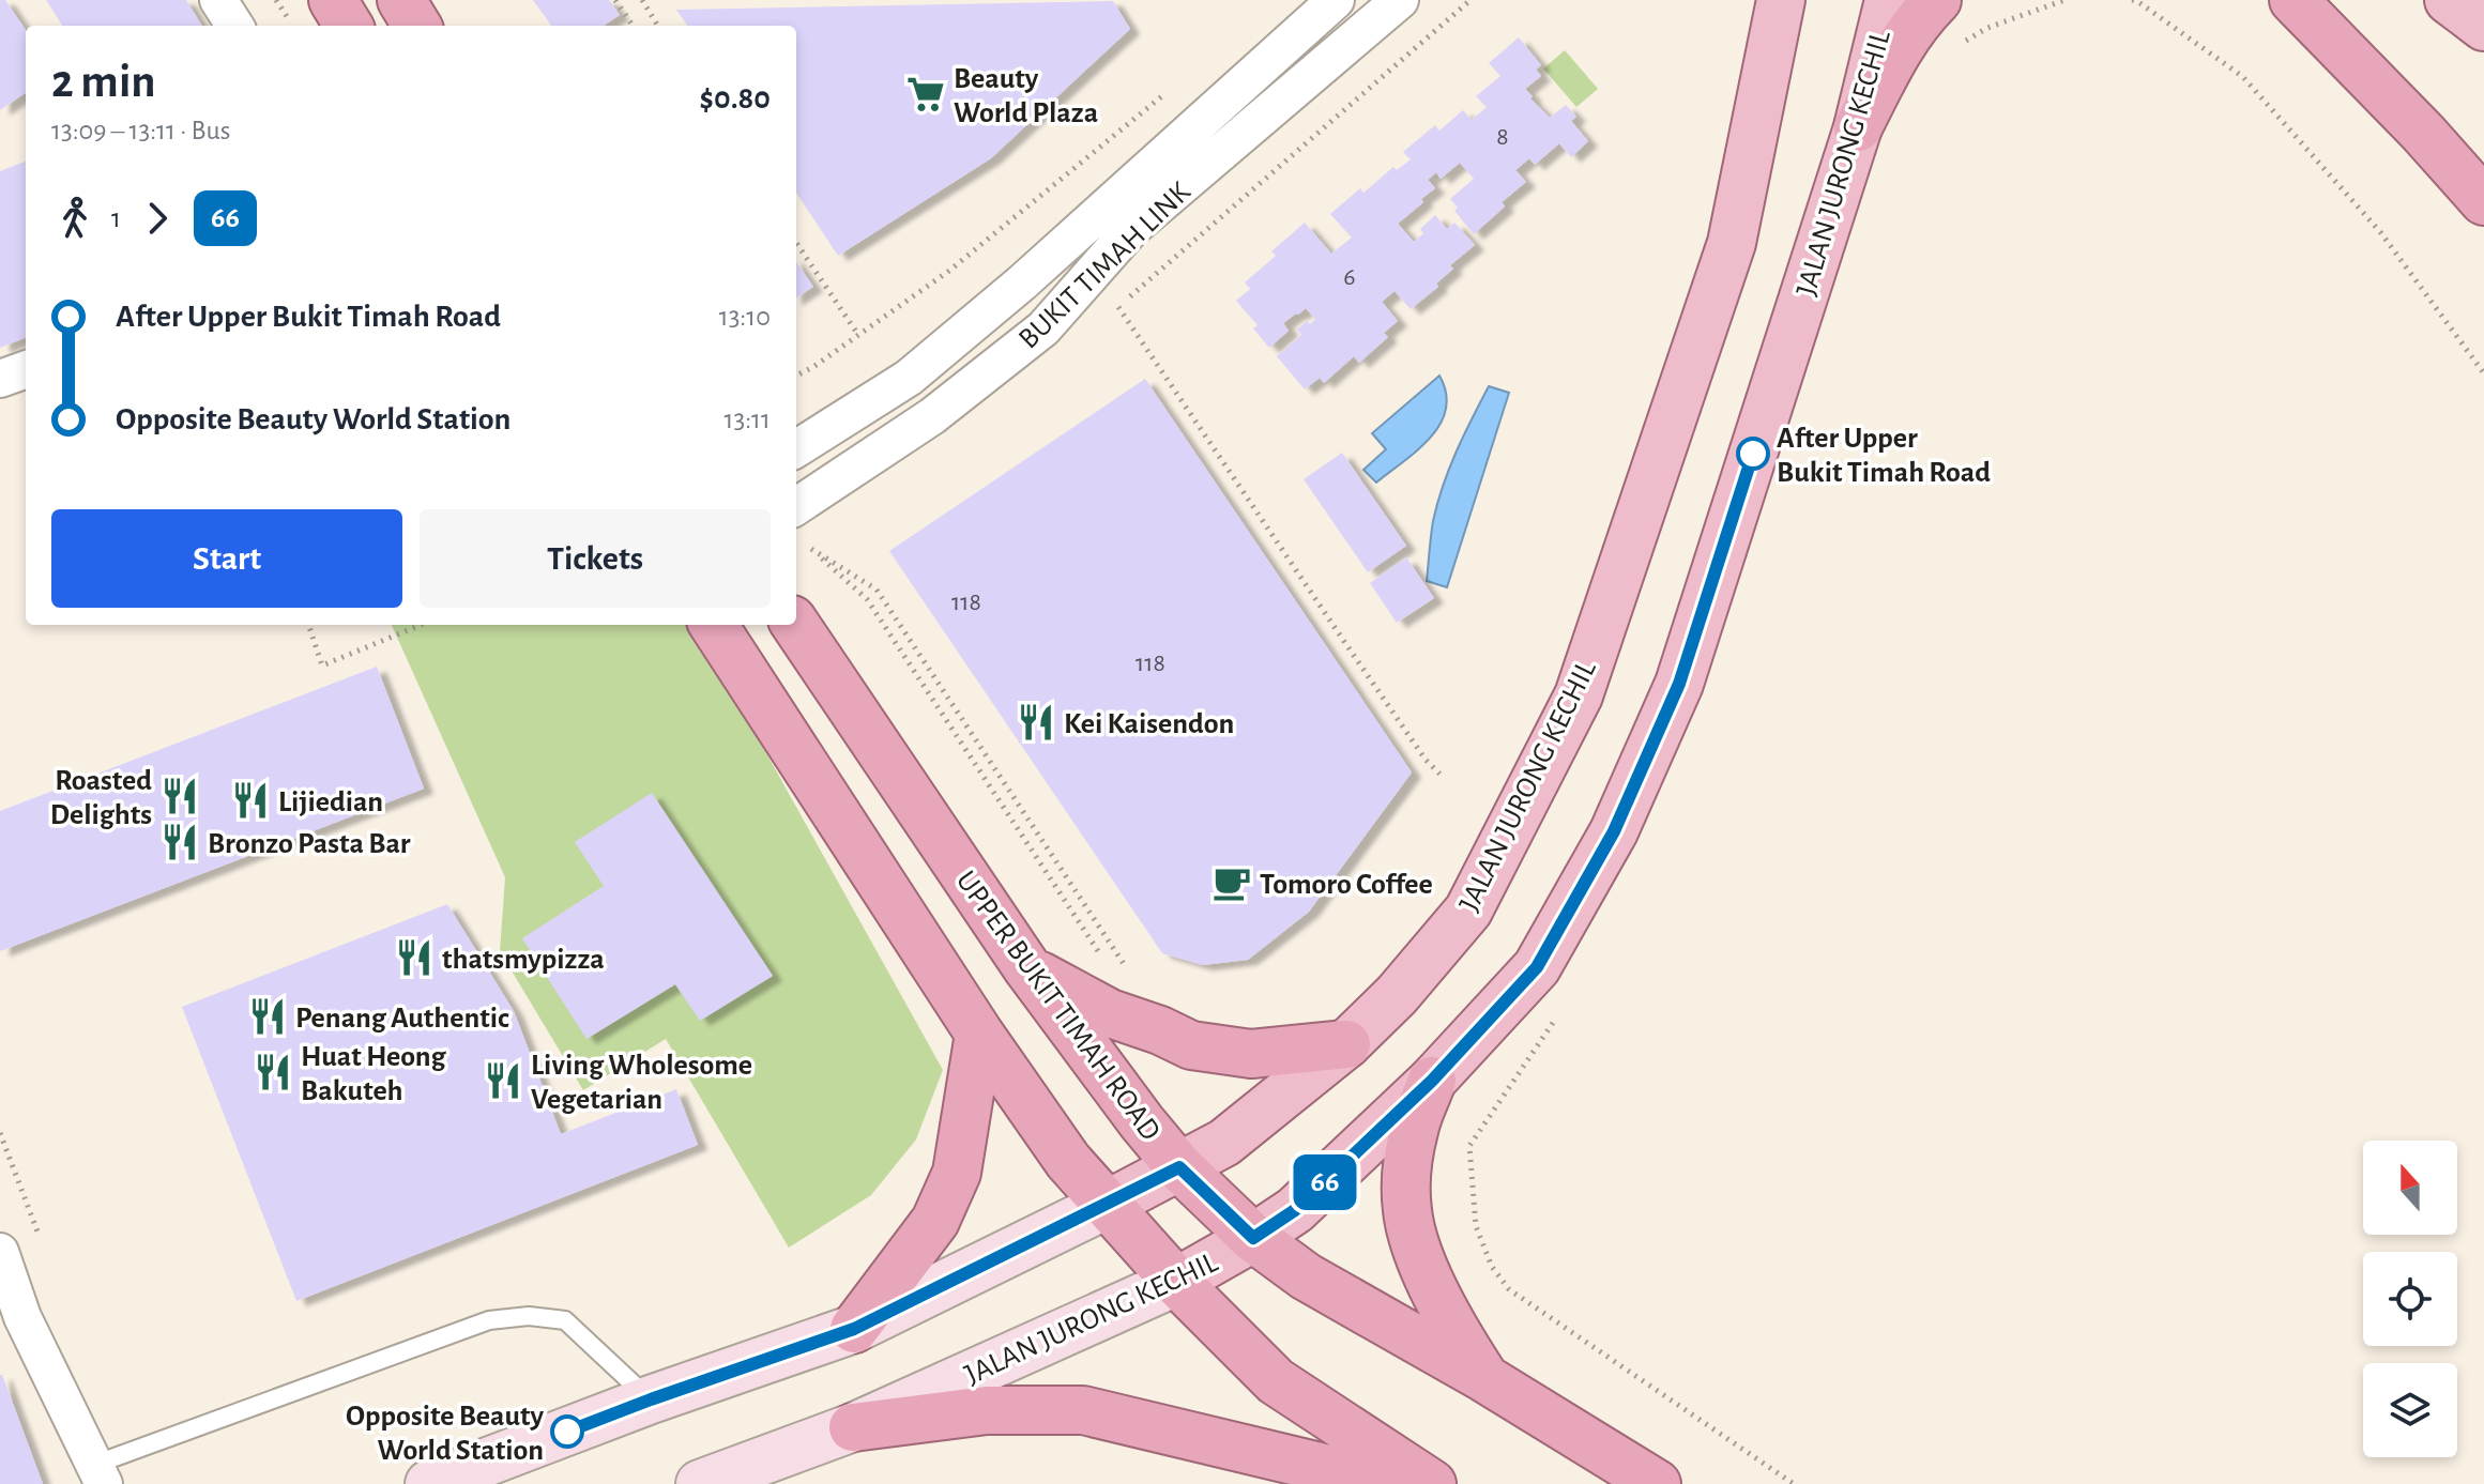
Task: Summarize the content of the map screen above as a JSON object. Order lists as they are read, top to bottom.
{
  "streets": {
    "highway": ["UPPER BUKIT TIMAH ROAD"],
    "main road": ["JALAN JURONG KECHIL"],
    "street": ["BUKIT TIMAH LINK"]
  },
  "crossings": [
    ["JALAN JURONG KECHIL", "UPPER BUKIT TIMAH ROAD"]
  ],
  "places": {
    "supermarket": ["Beauty World Plaza"],
    "other": ["After Upper Bukit Timah Road", "Opposite Beauty World Station"],
    "restaurant": [
      "Kei Kaisendon",
      "Roasted Delights",
      "Lijiedian",
      "Bronzo Pasta Bar",
      "thatsmypizza",
      "Penang Authentic",
      "Huat Heong Bakuteh",
      "Living Wholesome Vegetarian"
    ],
    "cafe": ["Tomoro Coffee"]
  },
  "lines": ["bus line 66"],
  "house_numbers": [
    "8",
    "6",
    "118",
    "118"
  ],
  "north": "top",
  "page": {
    "on_map": "66",
    "heading": ["2 min", "13:09 – 13:11 · Bus", "$0.80"],
    "legs": ["1", "66"],
    "list": [
      {
        "name": "After Upper Bukit Timah Road",
        "value": "13:10"
      },
      {
        "name": "Opposite Beauty World Station",
        "value": "13:11"
      }
    ],
    "buttons": ["Start", "Tickets"]
  }
}
